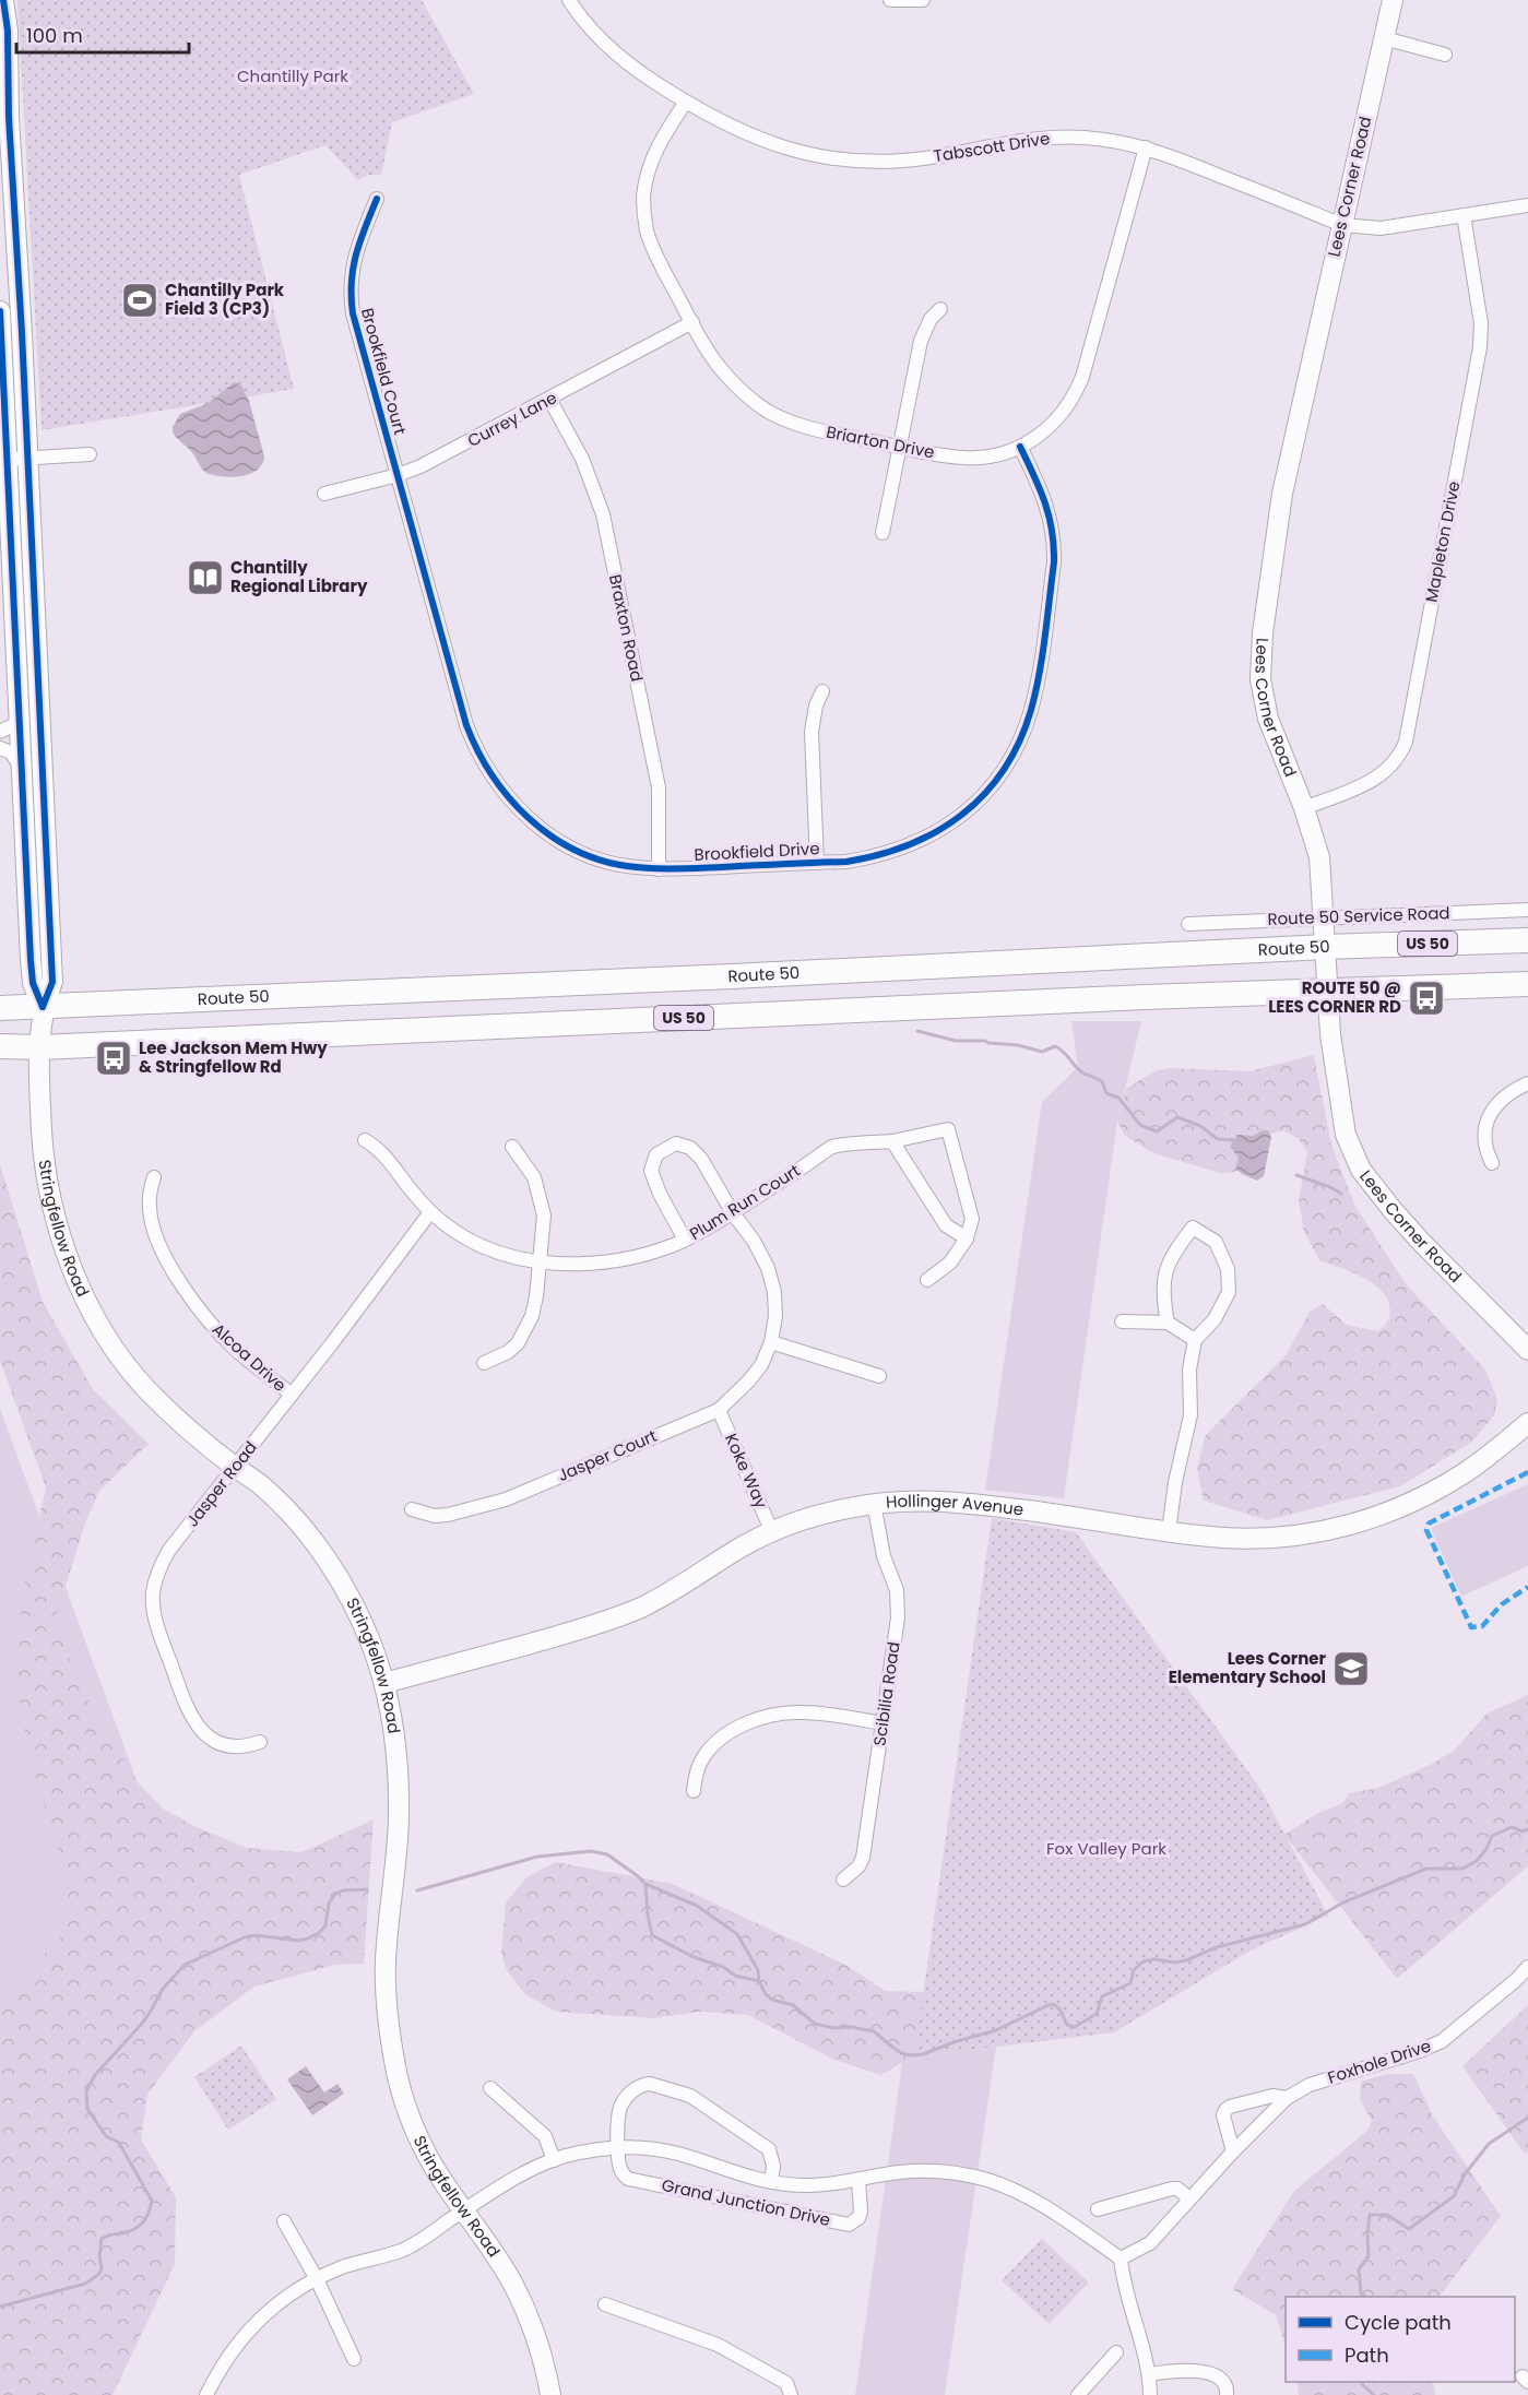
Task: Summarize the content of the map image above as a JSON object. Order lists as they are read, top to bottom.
{
  "streets": {
    "highway": ["US 50", "Route 50"],
    "main road": ["Lees Corner Road", "Stringfellow Road", "Hollinger Avenue"],
    "street": [
      "Tabscott Drive",
      "Brookfield Court",
      "Currey Lane",
      "Briarton Drive",
      "Mapleton Drive",
      "Braxton Road",
      "Brookfield Drive",
      "Route 50 Service Road",
      "Plum Run Court",
      "Alcoa Drive",
      "Jasper Court",
      "Koke Way",
      "Jasper Road",
      "Scibilia Road",
      "Foxhole Drive",
      "Grand Junction Drive"
    ]
  },
  "crossings": [
    ["Tabscott Drive", "Lees Corner Road"],
    ["Tabscott Drive", "Briarton Drive"],
    ["Tabscott Drive", "Mapleton Drive"],
    ["Lees Corner Road", "Mapleton Drive"],
    ["Lees Corner Road", "Route 50 Service Road"],
    ["Lees Corner Road", "US 50"],
    ["Lees Corner Road", "Route 50"],
    ["Brookfield Court", "Currey Lane"],
    ["Brookfield Court", "Brookfield Drive"],
    ["Currey Lane", "Briarton Drive"],
    ["Currey Lane", "Braxton Road"],
    ["Currey Lane", "Brookfield Drive"],
    ["Briarton Drive", "Brookfield Drive"],
    ["Braxton Road", "Brookfield Drive"],
    ["US 50", "Stringfellow Road"],
    ["Route 50", "Stringfellow Road"],
    ["Plum Run Court", "Jasper Court"],
    ["Plum Run Court", "Jasper Road"],
    ["Stringfellow Road", "Jasper Road"],
    ["Stringfellow Road", "Hollinger Avenue"],
    ["Alcoa Drive", "Jasper Road"],
    ["Jasper Court", "Koke Way"],
    ["Koke Way", "Hollinger Avenue"],
    ["Hollinger Avenue", "Scibilia Road"]
  ],
  "parks": ["Chantilly Park", "Fox Valley Park"],
  "places": {
    "sports": ["Chantilly Park Field 3 (CP3)"],
    "library": ["Chantilly Regional Library"],
    "bus stop": ["ROUTE 50 @ LEES CORNER RD", "Lee Jackson Mem Hwy & Stringfellow Rd"],
    "school or university": ["Lees Corner Elementary School"]
  },
  "legend": ["Cycle path", "Path"],
  "scale_bar": "100 m"
}
